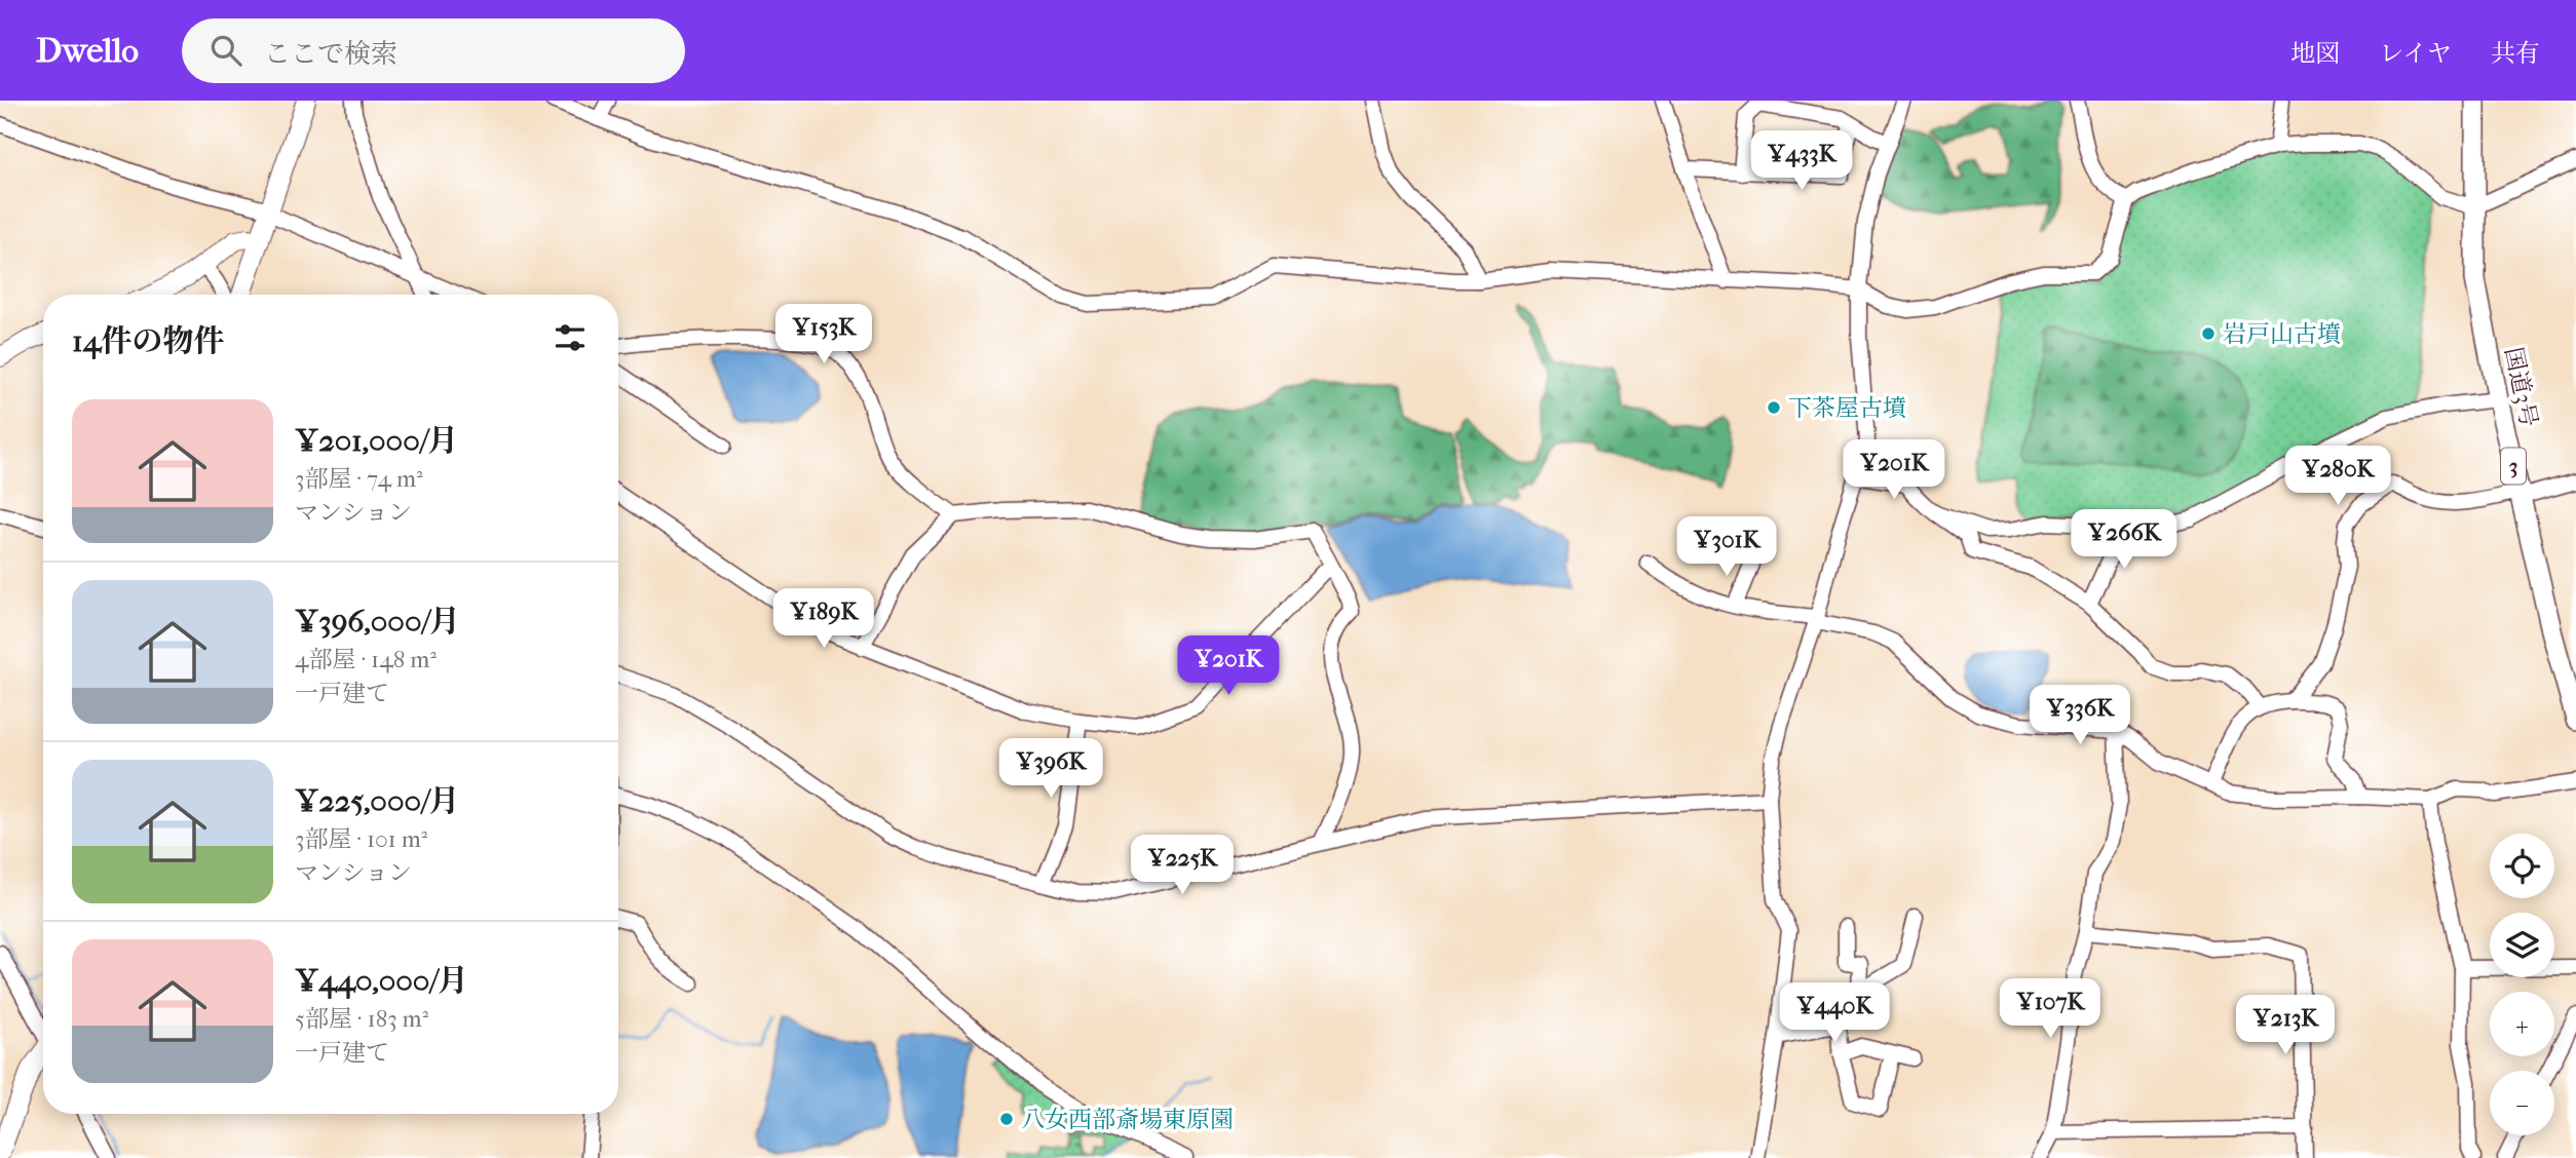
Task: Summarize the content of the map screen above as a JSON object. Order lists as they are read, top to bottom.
{
  "streets": {
    "highway": ["国道3号", "3"]
  },
  "places": ["岩戸山古墳", "下茶屋古墳", "八女西部斎場東原園"],
  "page": {
    "header": "Dwello",
    "search": "ここで検索",
    "nav": ["地図", "レイヤ", "共有"],
    "price": [
      "¥433K",
      "¥153K",
      "¥201K",
      "¥280K",
      "¥266K",
      "¥301K",
      "¥189K",
      "¥201K",
      "¥336K",
      "¥396K",
      "¥225K",
      "¥107K",
      "¥440K",
      "¥213K"
    ],
    "heading": "14件の物件",
    "list": [
      {
        "name": "¥201,000/月",
        "note": "3部屋 · 74 m² · マンション"
      },
      {
        "name": "¥396,000/月",
        "note": "4部屋 · 148 m² · 一戸建て"
      },
      {
        "name": "¥225,000/月",
        "note": "3部屋 · 101 m² · マンション"
      },
      {
        "name": "¥440,000/月",
        "note": "5部屋 · 183 m² · 一戸建て"
      }
    ],
    "map_buttons": ["+", "−"]
  }
}
